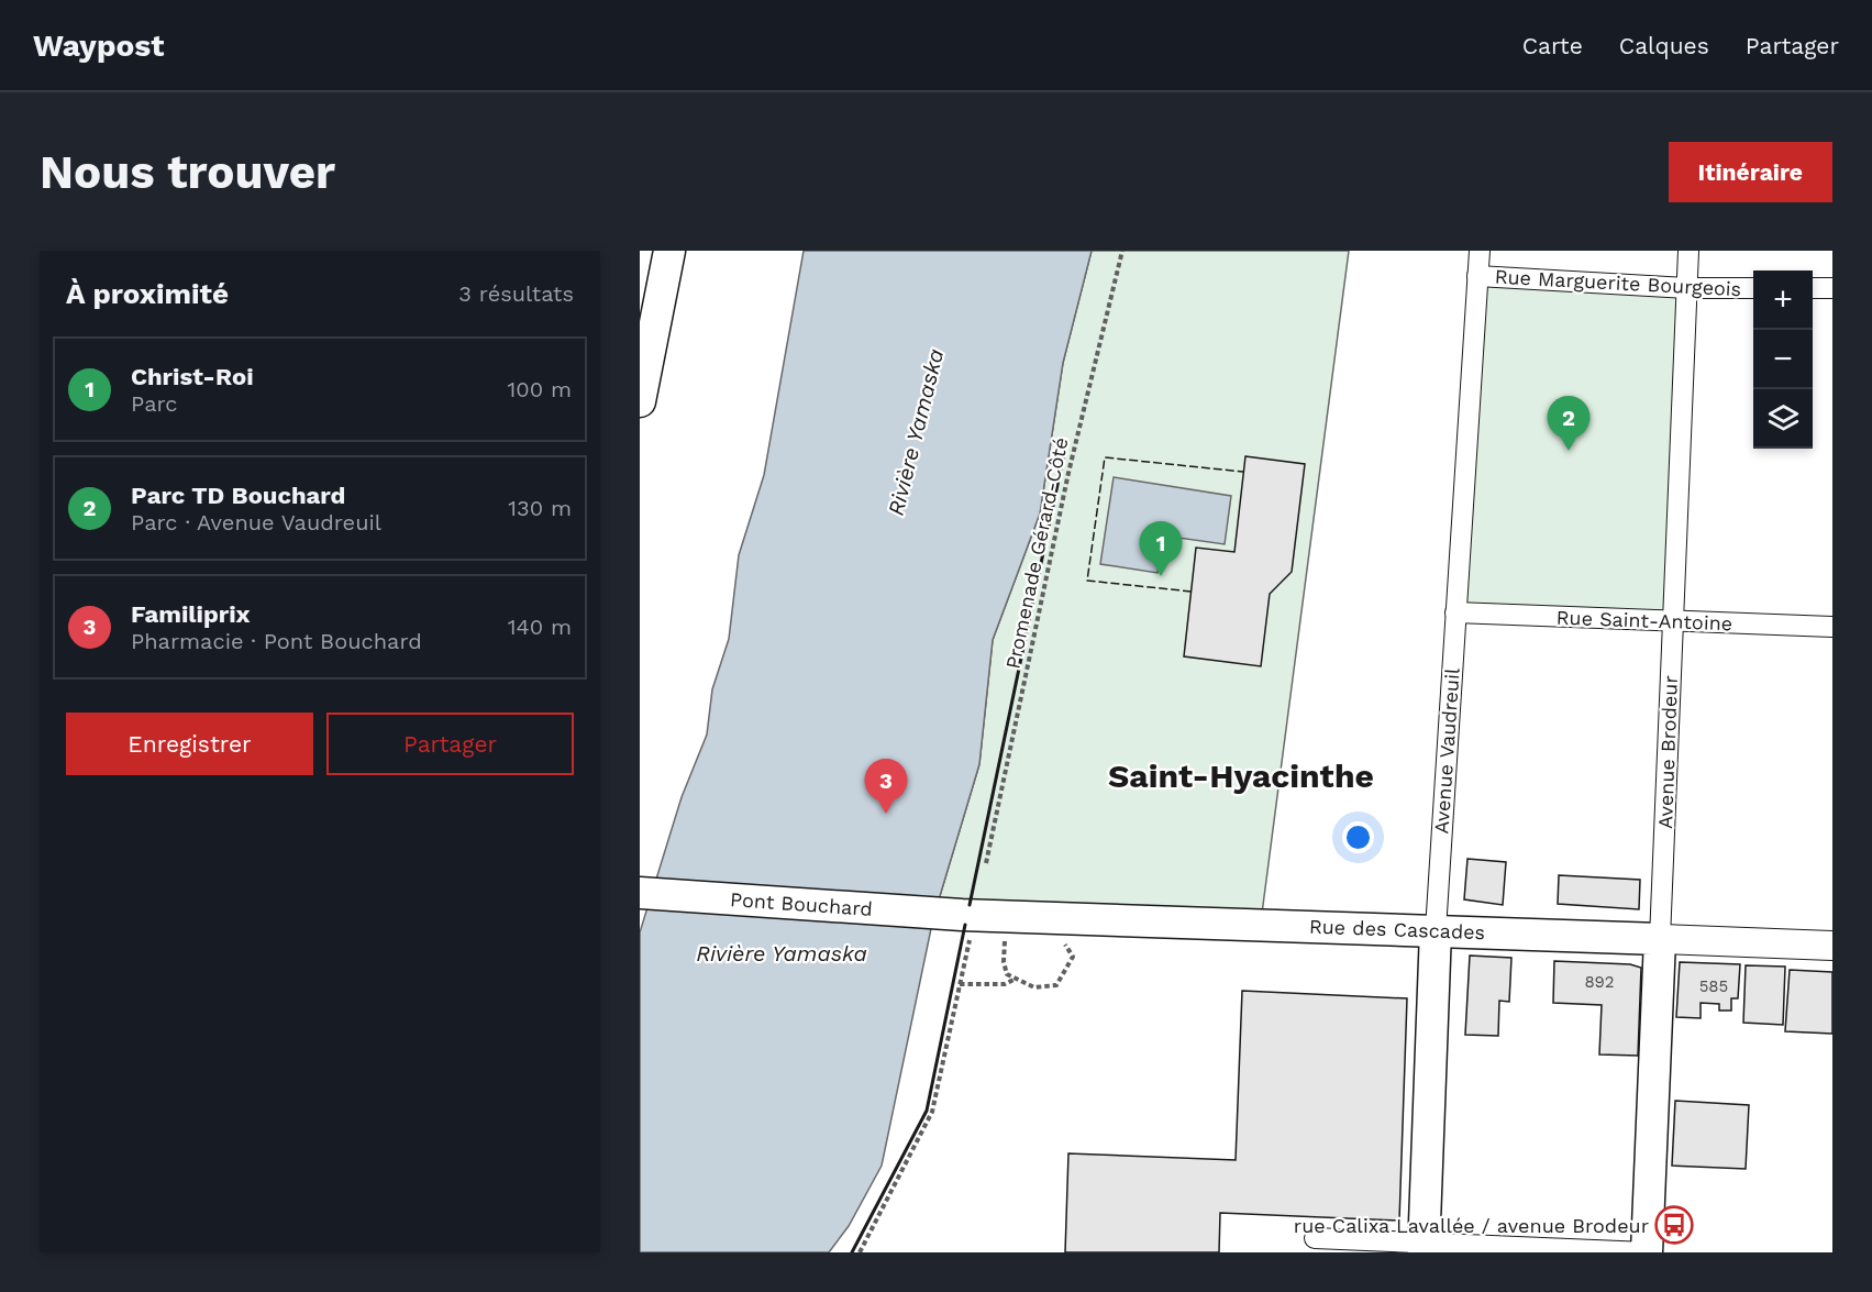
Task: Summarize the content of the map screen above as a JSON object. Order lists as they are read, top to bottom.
{
  "streets": {
    "main road": [
      "Avenue Vaudreuil",
      "Avenue Brodeur",
      "Pont Bouchard",
      "Rue des Cascades"
    ],
    "street": ["Rue Marguerite Bourgeois", "Rue Saint-Antoine"],
    "path": ["Promenade Gérard-Côté"]
  },
  "crossings": [
    ["Rue Marguerite Bourgeois", "Avenue Vaudreuil"],
    ["Rue Marguerite Bourgeois", "Avenue Brodeur"],
    ["Rue Saint-Antoine", "Avenue Vaudreuil"],
    ["Rue Saint-Antoine", "Avenue Brodeur"],
    ["Avenue Vaudreuil", "Rue des Cascades"],
    ["Avenue Brodeur", "Rue des Cascades"],
    ["Pont Bouchard", "Rue des Cascades"]
  ],
  "districts": ["Saint-Hyacinthe"],
  "water": ["Rivière Yamaska"],
  "places": {
    "bus stop": ["rue Calixa Lavallée / avenue Brodeur"]
  },
  "house_numbers": ["892", "585"],
  "page": {
    "header": "Waypost",
    "nav": ["Carte", "Calques", "Partager"],
    "buttons": [
      "Itinéraire",
      ["Enregistrer", "Partager"]
    ],
    "title": "Nous trouver",
    "heading": ["À proximité", "3 résultats"],
    "map_buttons": ["+", "−"],
    "list": [
      {
        "mark": "1",
        "name": "Christ-Roi",
        "note": "Parc",
        "value": "100 m"
      },
      {
        "mark": "2",
        "name": "Parc TD Bouchard",
        "note": "Parc · Avenue Vaudreuil",
        "value": "130 m"
      },
      {
        "mark": "3",
        "name": "Familiprix",
        "note": "Pharmacie · Pont Bouchard",
        "value": "140 m"
      }
    ],
    "pins": ["2", "1", "3"]
  }
}
